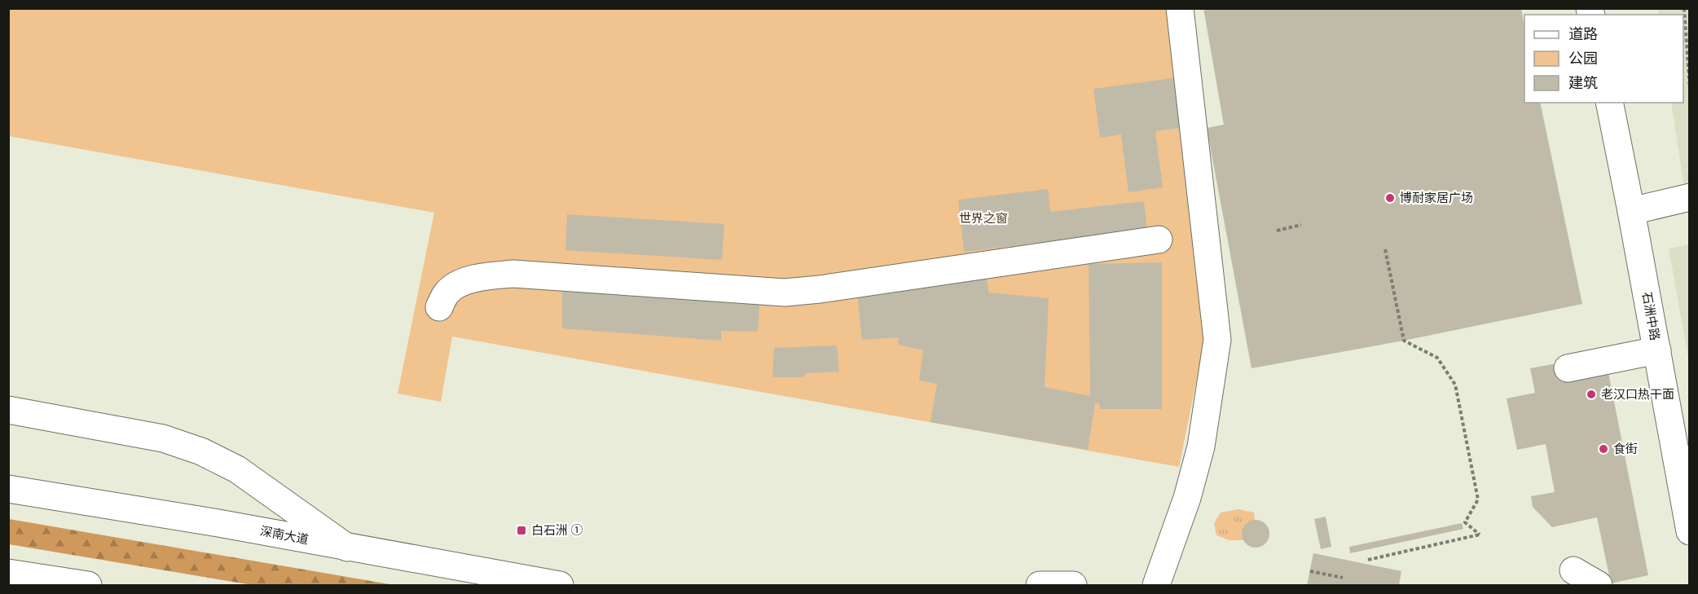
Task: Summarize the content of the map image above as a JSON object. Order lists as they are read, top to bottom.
{
  "streets": {
    "main road": ["石洲中路", "深南大道"]
  },
  "parks": ["世界之窗"],
  "places": {
    "other": ["博耐家居广场", "老汉口热干面", "食街"],
    "transit": ["白石洲 ①"]
  },
  "legend": ["道路", "公园", "建筑"]
}
